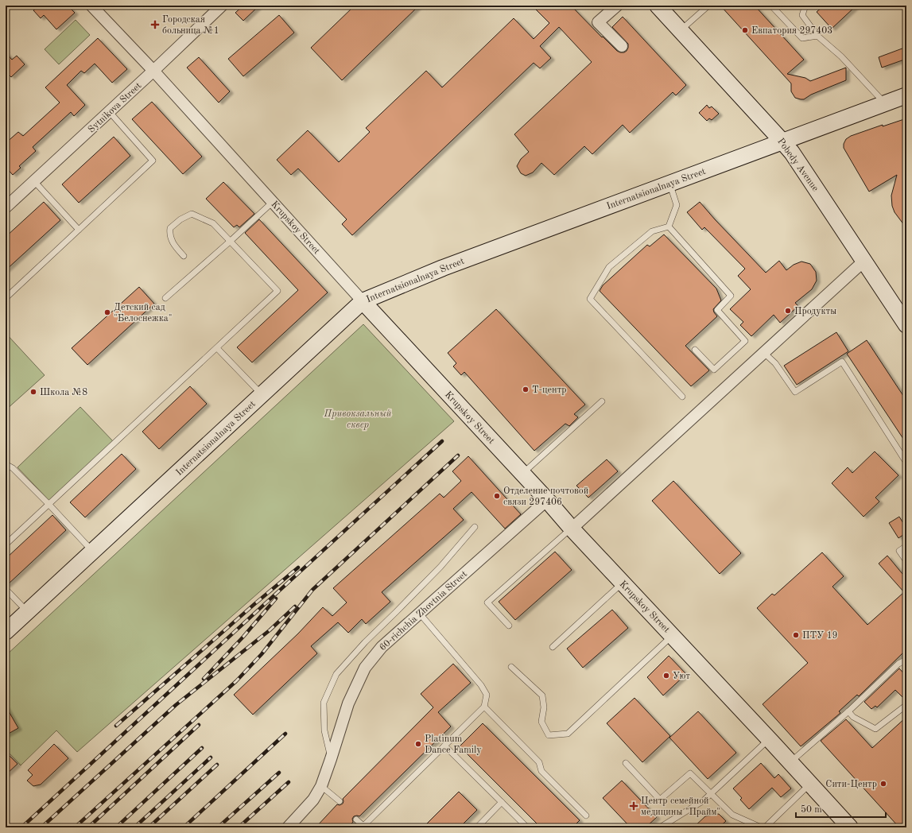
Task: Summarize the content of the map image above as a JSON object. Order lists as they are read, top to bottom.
{
  "streets": {
    "street": [
      "Sytnikova Street",
      "Pobedy Avenue",
      "Internatsionalnaya Street",
      "Krupskoy Street",
      "60-richchia Zhovtnia Street"
    ]
  },
  "crossings": [
    ["Sytnikova Street", "Krupskoy Street"],
    ["Pobedy Avenue", "Internatsionalnaya Street"],
    ["Internatsionalnaya Street", "Krupskoy Street"],
    ["Krupskoy Street", "60-richchia Zhovtnia Street"]
  ],
  "parks": ["Привокзальный сквер"],
  "places": {
    "health": ["Городская больница №1", "Центр семейной медицины \"Прайм\""],
    "other": [
      "Евпатория 297403",
      "Продукты",
      "Детский сад \"Белоснежка\"",
      "Т-центр",
      "Школа №8",
      "Отделение почтовой связи 297406",
      "ПТУ 19",
      "Уют",
      "Platinum Dance Family",
      "Сити-Центр"
    ]
  },
  "scale_bar": "50 m"
}
